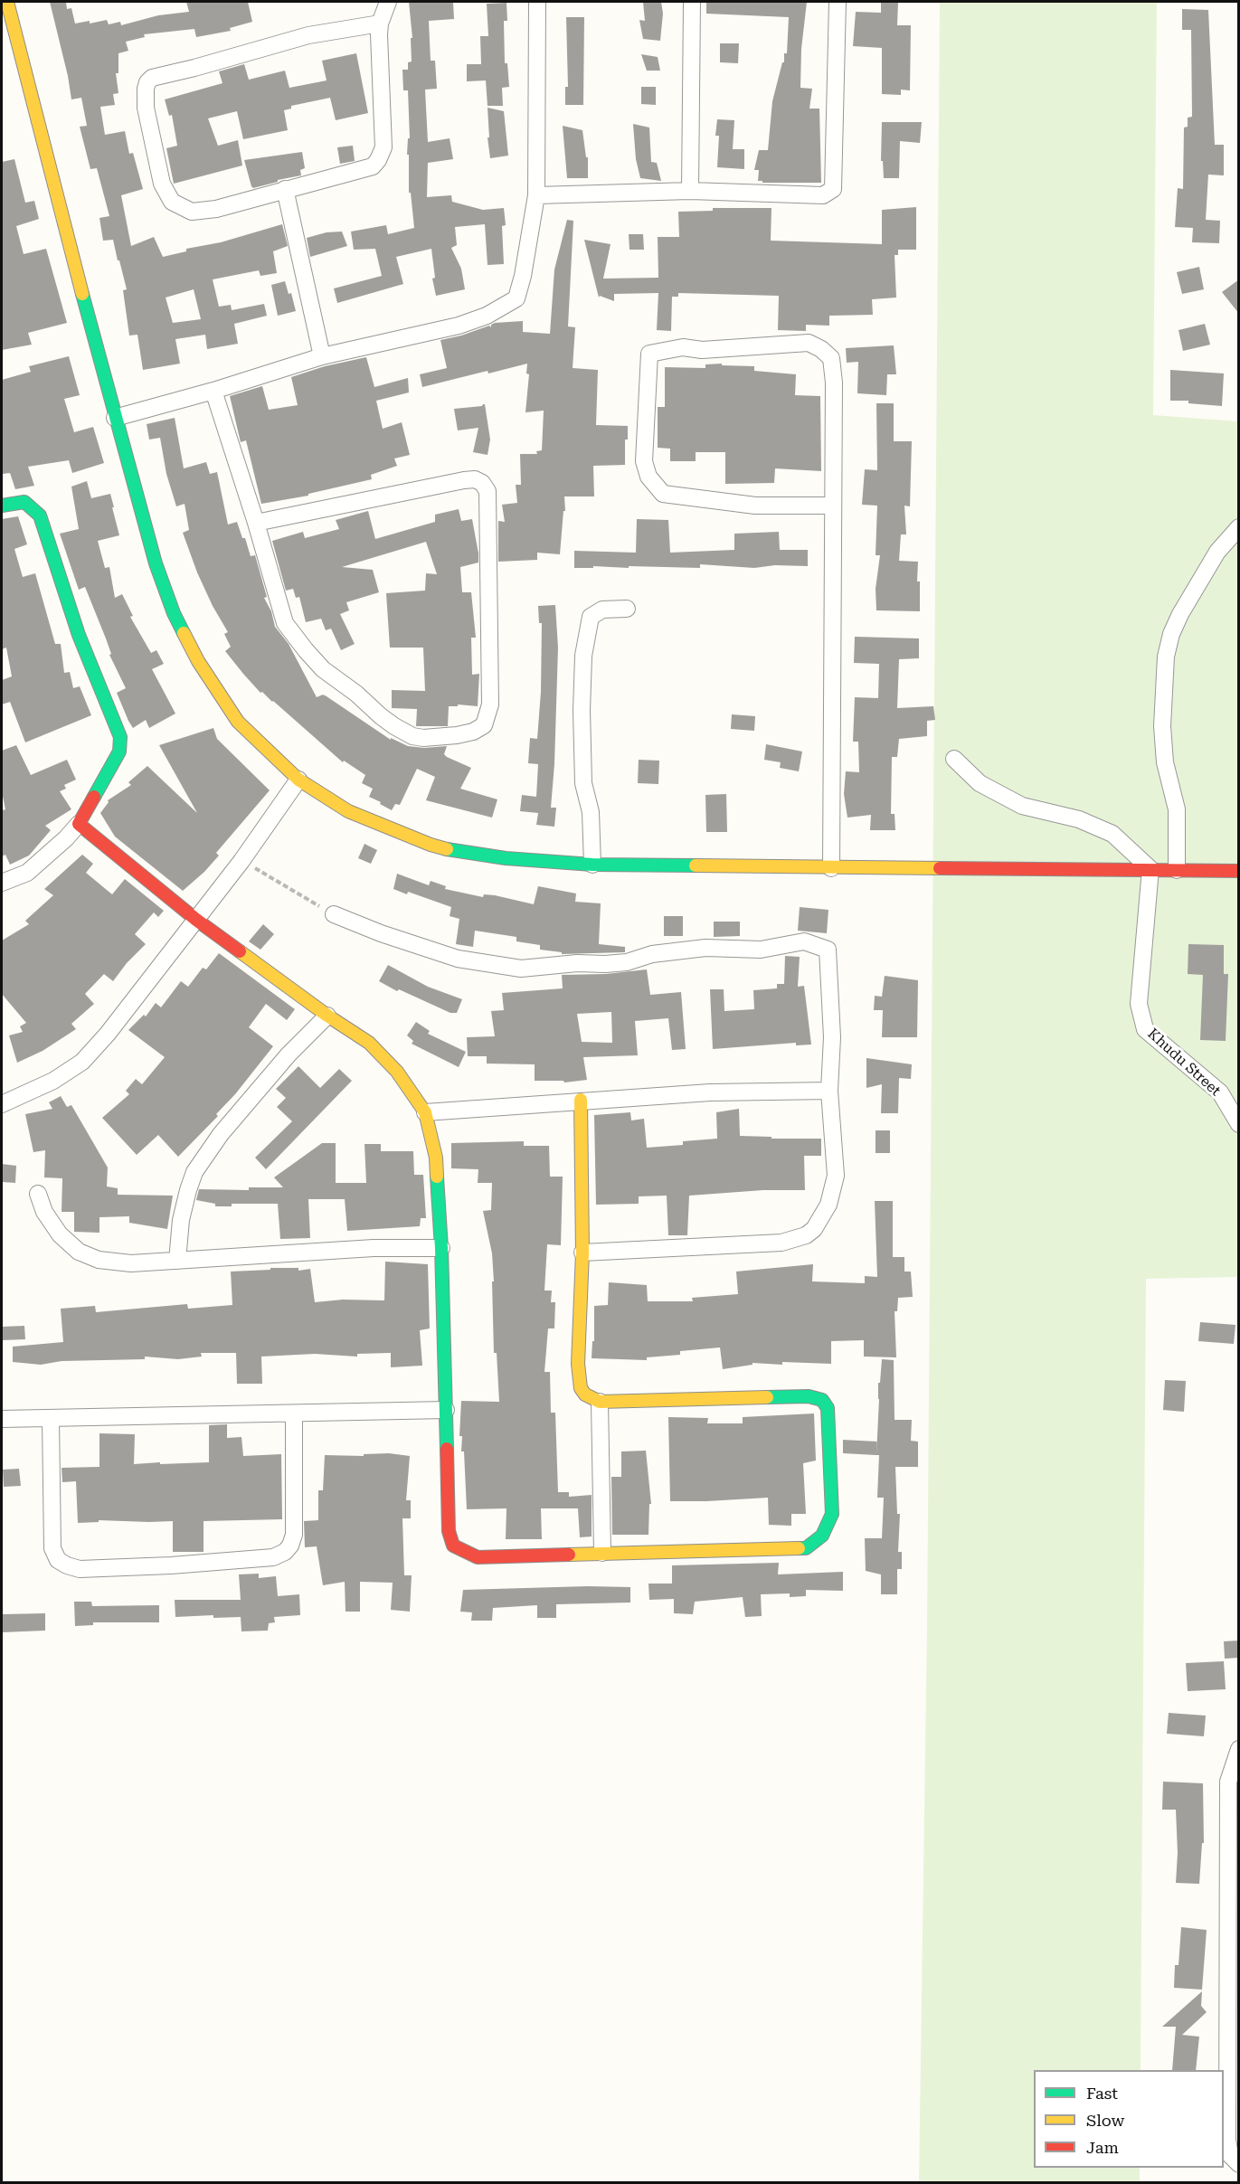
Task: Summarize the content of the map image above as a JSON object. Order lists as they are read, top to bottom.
{
  "streets": {
    "street": ["Khudu Street"]
  },
  "legend": ["Fast", "Slow", "Jam"]
}
